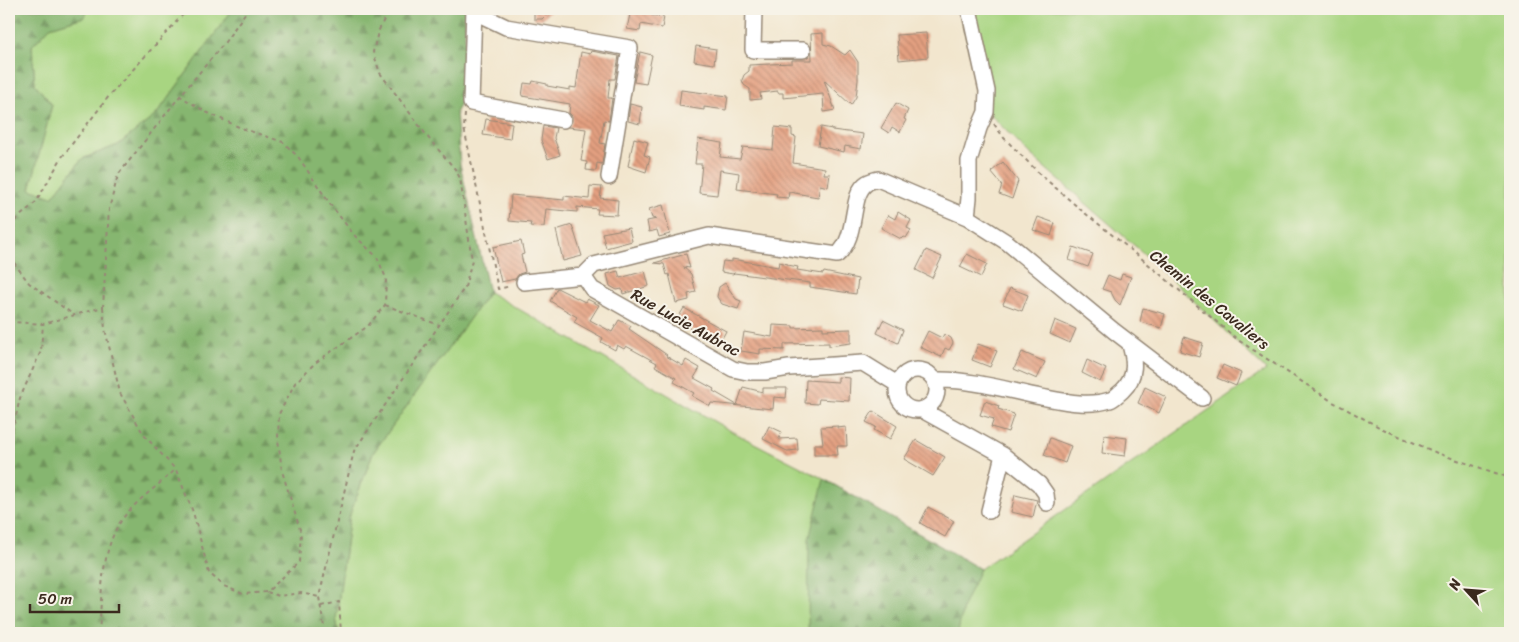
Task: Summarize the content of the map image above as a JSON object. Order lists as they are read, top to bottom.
{
  "streets": {
    "street": ["Rue Lucie Aubrac"],
    "path": ["Chemin des Cavaliers"]
  },
  "scale_bar": "50 m",
  "north": "top left"
}
